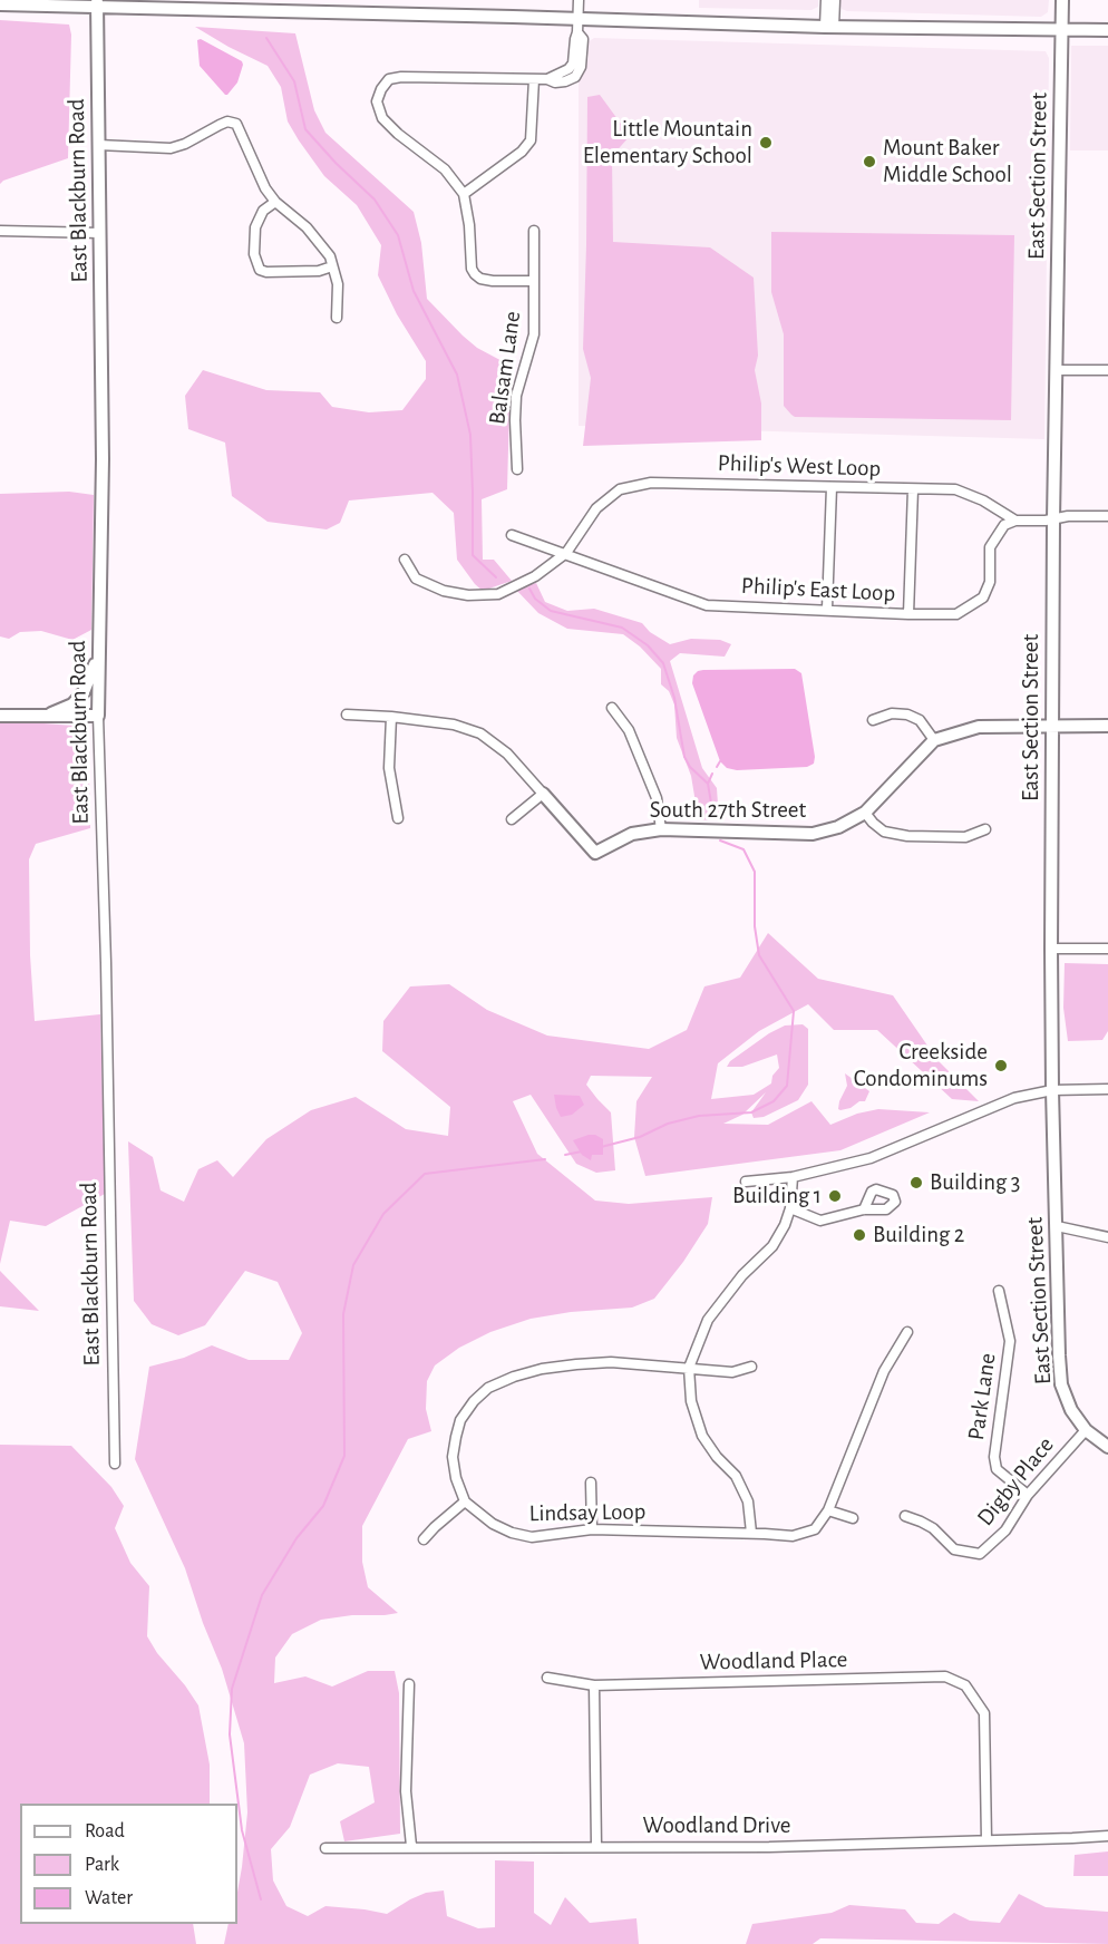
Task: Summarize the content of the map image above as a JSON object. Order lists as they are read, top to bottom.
{
  "streets": {
    "street": [
      "East Section Street",
      "East Blackburn Road",
      "Balsam Lane",
      "Philip's West Loop",
      "Philip's East Loop",
      "South 27th Street",
      "Park Lane",
      "Digby Place",
      "Lindsay Loop",
      "Woodland Place",
      "Woodland Drive"
    ]
  },
  "crossings": [
    ["East Section Street", "South 27th Street"],
    ["East Section Street", "Digby Place"],
    ["Philip's West Loop", "Philip's East Loop"],
    ["Park Lane", "Digby Place"],
    ["Woodland Place", "Woodland Drive"]
  ],
  "places": [
    "Little Mountain Elementary School",
    "Mount Baker Middle School",
    "Creekside Condominums",
    "Building 3",
    "Building 1",
    "Building 2"
  ],
  "legend": ["Road", "Park", "Water"]
}
